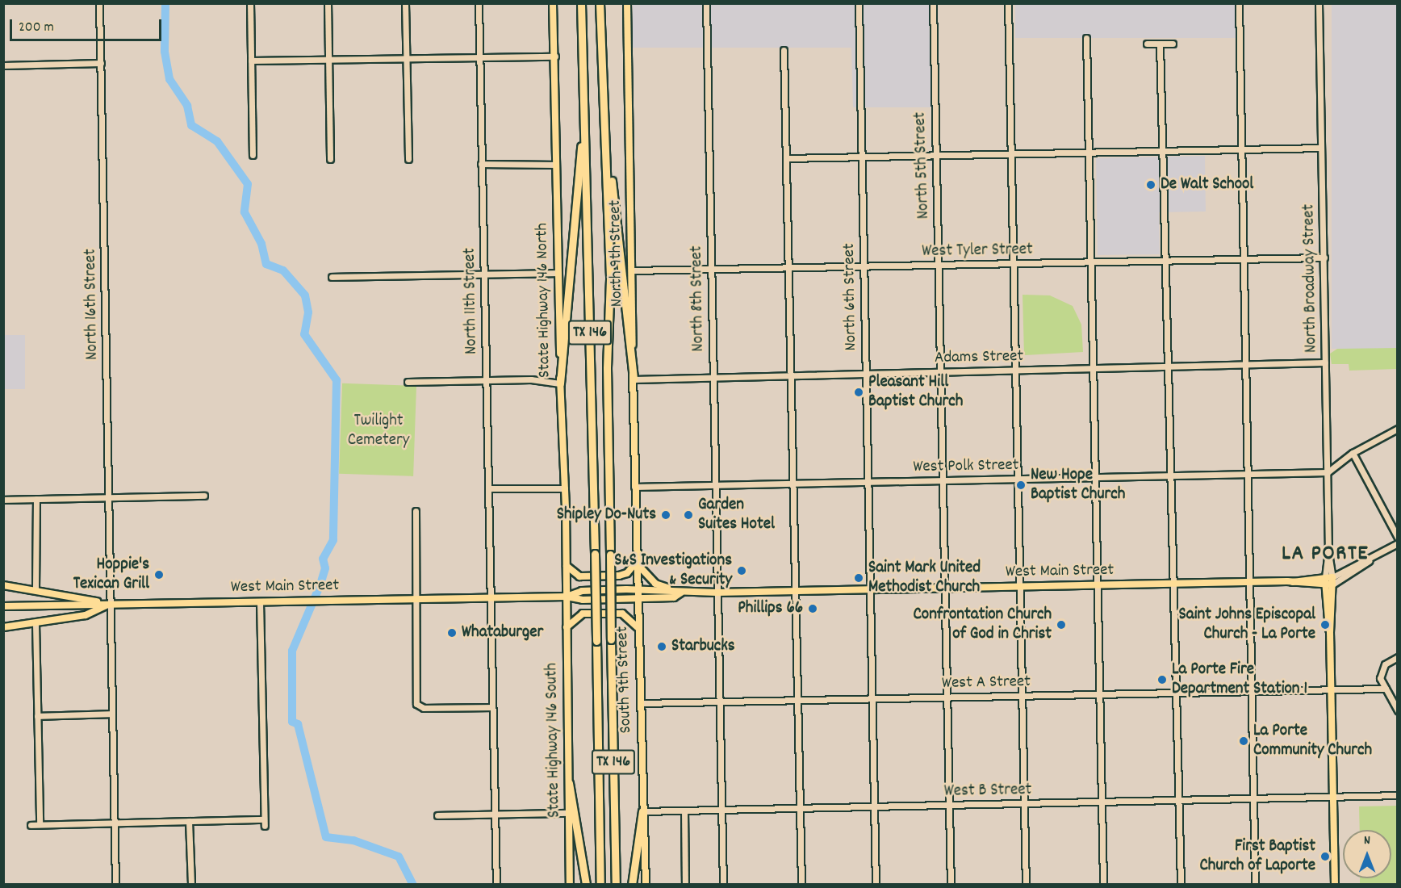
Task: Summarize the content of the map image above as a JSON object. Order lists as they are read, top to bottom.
{
  "streets": {
    "highway": ["TX 146"],
    "main road": [
      "North 9th Street",
      "State Highway 146 North",
      "West Main Street",
      "South 9th Street",
      "State Highway 146 South"
    ],
    "street": [
      "North 5th Street",
      "West Tyler Street",
      "North Broadway Street",
      "North 6th Street",
      "North 8th Street",
      "North 11th Street",
      "North 16th Street",
      "Adams Street",
      "West Polk Street",
      "West A Street",
      "West B Street"
    ]
  },
  "crossings": [
    ["North 5th Street", "West Tyler Street"],
    ["North 5th Street", "Adams Street"],
    ["North 5th Street", "West Polk Street"],
    ["North 5th Street", "West Main Street"],
    ["North 5th Street", "West A Street"],
    ["North 5th Street", "West B Street"],
    ["West Tyler Street", "North 9th Street"],
    ["West Tyler Street", "North Broadway Street"],
    ["West Tyler Street", "North 6th Street"],
    ["West Tyler Street", "North 8th Street"],
    ["North 9th Street", "Adams Street"],
    ["North 9th Street", "West Polk Street"],
    ["North 9th Street", "West Main Street"],
    ["North 9th Street", "South 9th Street"],
    ["North Broadway Street", "Adams Street"],
    ["North Broadway Street", "West Polk Street"],
    ["North Broadway Street", "West Main Street"],
    ["North 6th Street", "Adams Street"],
    ["North 6th Street", "West Polk Street"],
    ["North 6th Street", "West Main Street"],
    ["North 6th Street", "West A Street"],
    ["North 6th Street", "West B Street"],
    ["North 8th Street", "Adams Street"],
    ["North 8th Street", "West Polk Street"],
    ["North 8th Street", "West Main Street"],
    ["North 8th Street", "West A Street"],
    ["North 8th Street", "West B Street"],
    ["State Highway 146 North", "West Main Street"],
    ["State Highway 146 North", "State Highway 146 South"],
    ["North 11th Street", "West Main Street"],
    ["North 16th Street", "West Main Street"],
    ["West Main Street", "South 9th Street"],
    ["West Main Street", "State Highway 146 South"],
    ["South 9th Street", "West A Street"],
    ["South 9th Street", "West B Street"]
  ],
  "districts": ["LA PORTE"],
  "parks": ["Twilight Cemetery"],
  "places": [
    "De Walt School",
    "Pleasant Hill Baptist Church",
    "New Hope Baptist Church",
    "Shipley Do-Nuts",
    "Garden Suites Hotel",
    "S&S Investigations & Security",
    "Hoppie's Texican Grill",
    "Saint Mark United Methodist Church",
    "Phillips 66",
    "Confrontation Church of God in Christ",
    "Saint Johns Episcopal Church - La Porte",
    "Whataburger",
    "Starbucks",
    "La Porte Fire Department Station 1",
    "La Porte Community Church",
    "First Baptist Church of Laporte"
  ],
  "scale_bar": "200 m",
  "north": "top"
}
